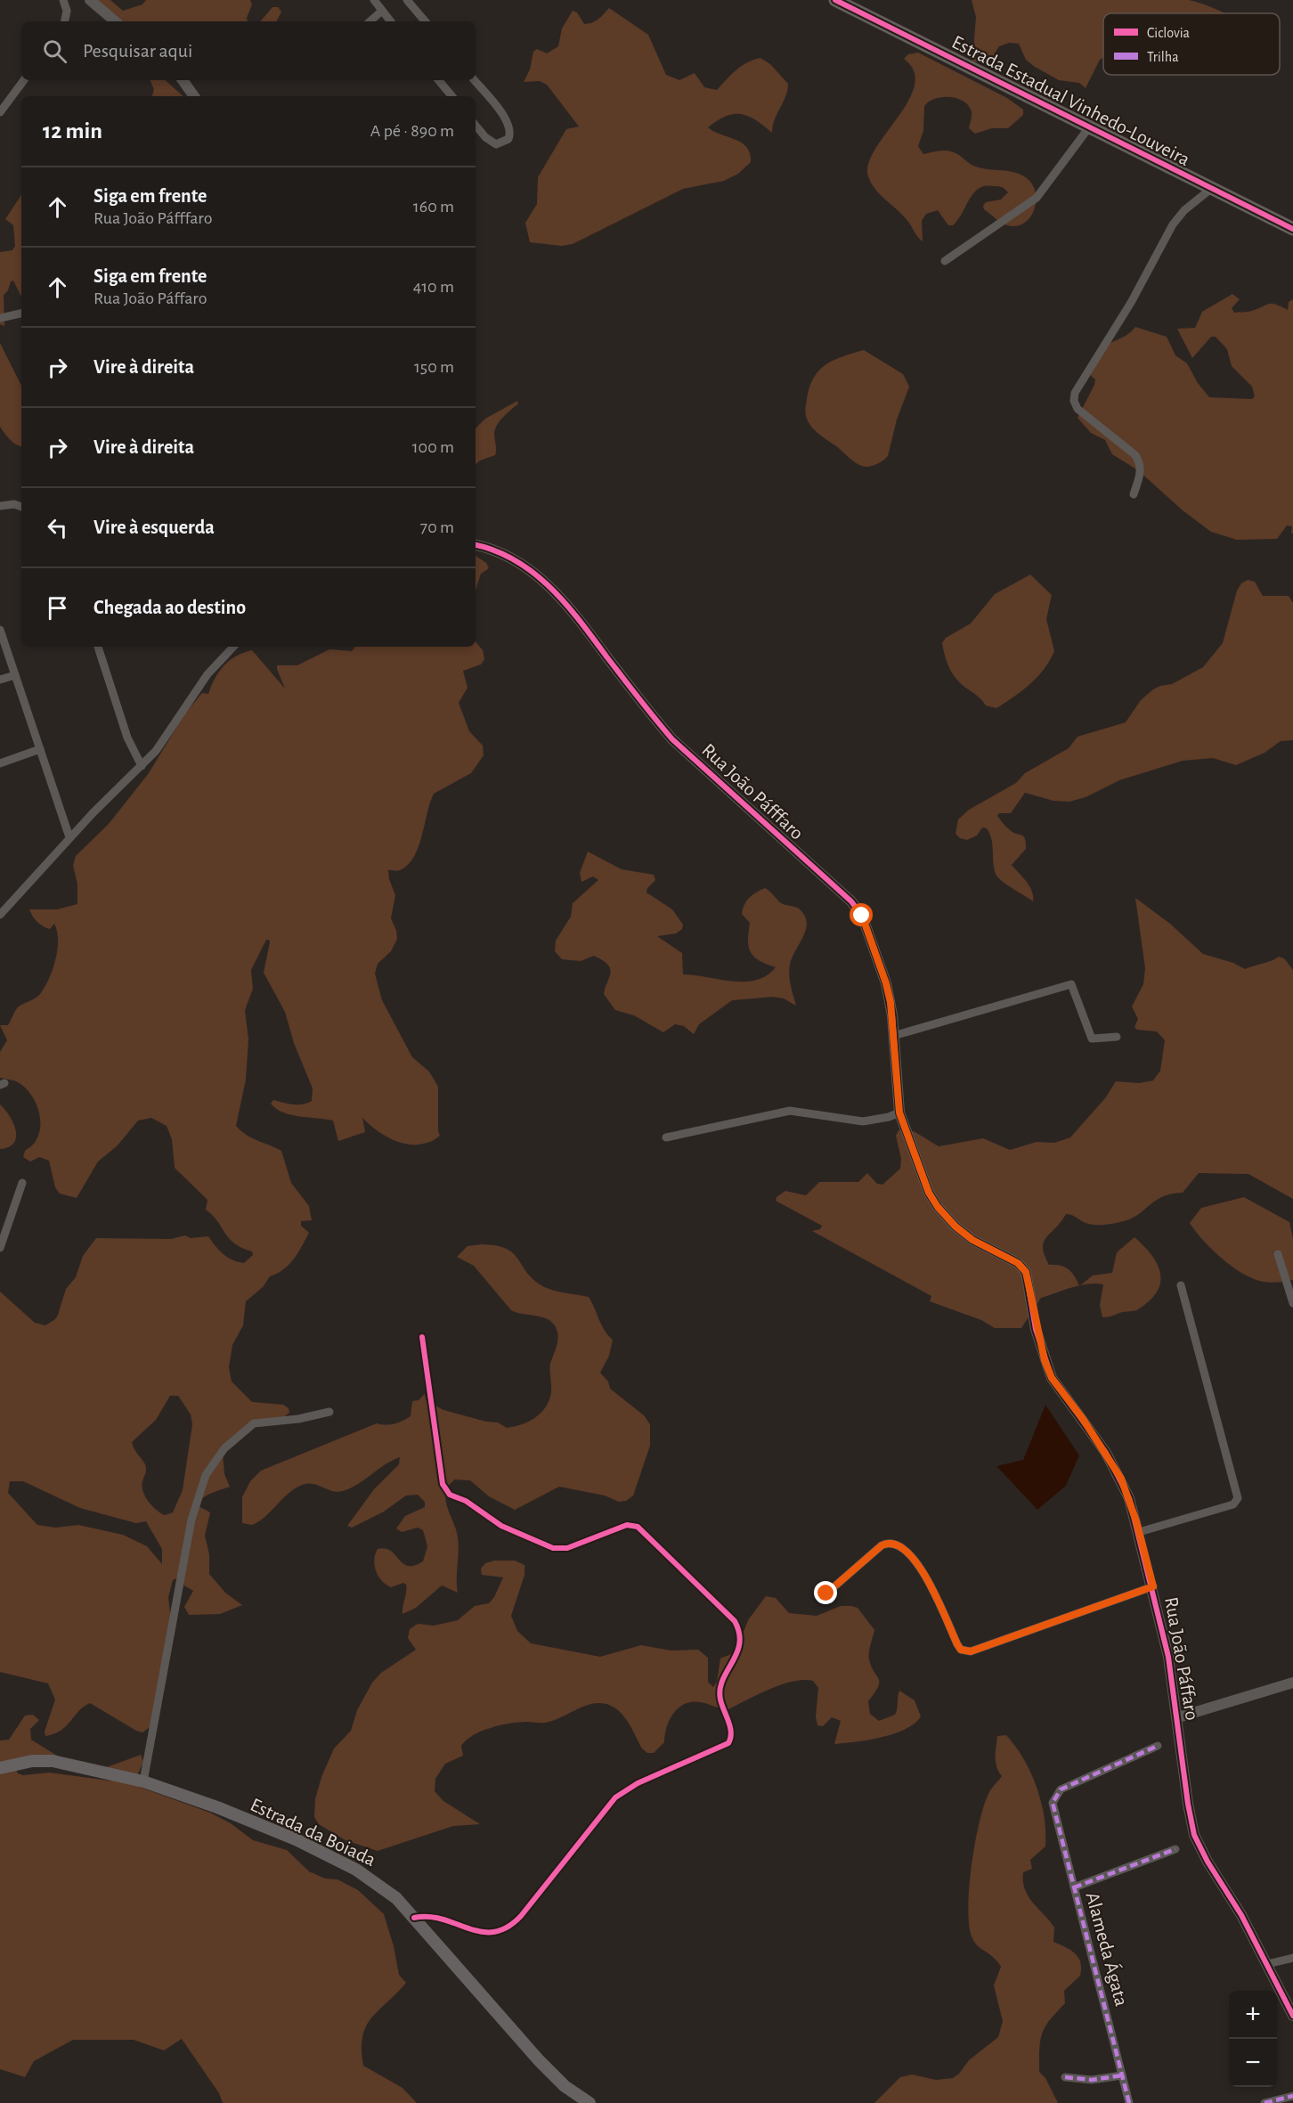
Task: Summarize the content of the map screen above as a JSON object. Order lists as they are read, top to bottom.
{
  "streets": {
    "main road": ["Estrada Estadual Vinhedo-Louveira", "Estrada da Boiada"],
    "street": ["Rua João Páfffaro", "Rua João Páffaro", "Alameda Ágata"]
  },
  "crossings": [
    ["Rua João Páfffaro", "Rua João Páffaro"]
  ],
  "legend": ["Ciclovia", "Trilha"],
  "page": {
    "search": "Pesquisar aqui",
    "heading": ["12 min", "A pé · 890 m"],
    "list": [
      ["Siga em frente", "Rua João Páfffaro", "160 m"],
      ["Siga em frente", "Rua João Páffaro", "410 m"],
      ["Vire à direita", "150 m"],
      ["Vire à direita", "100 m"],
      ["Vire à esquerda", "70 m"],
      "Chegada ao destino"
    ],
    "map_buttons": ["+", "−"]
  }
}
